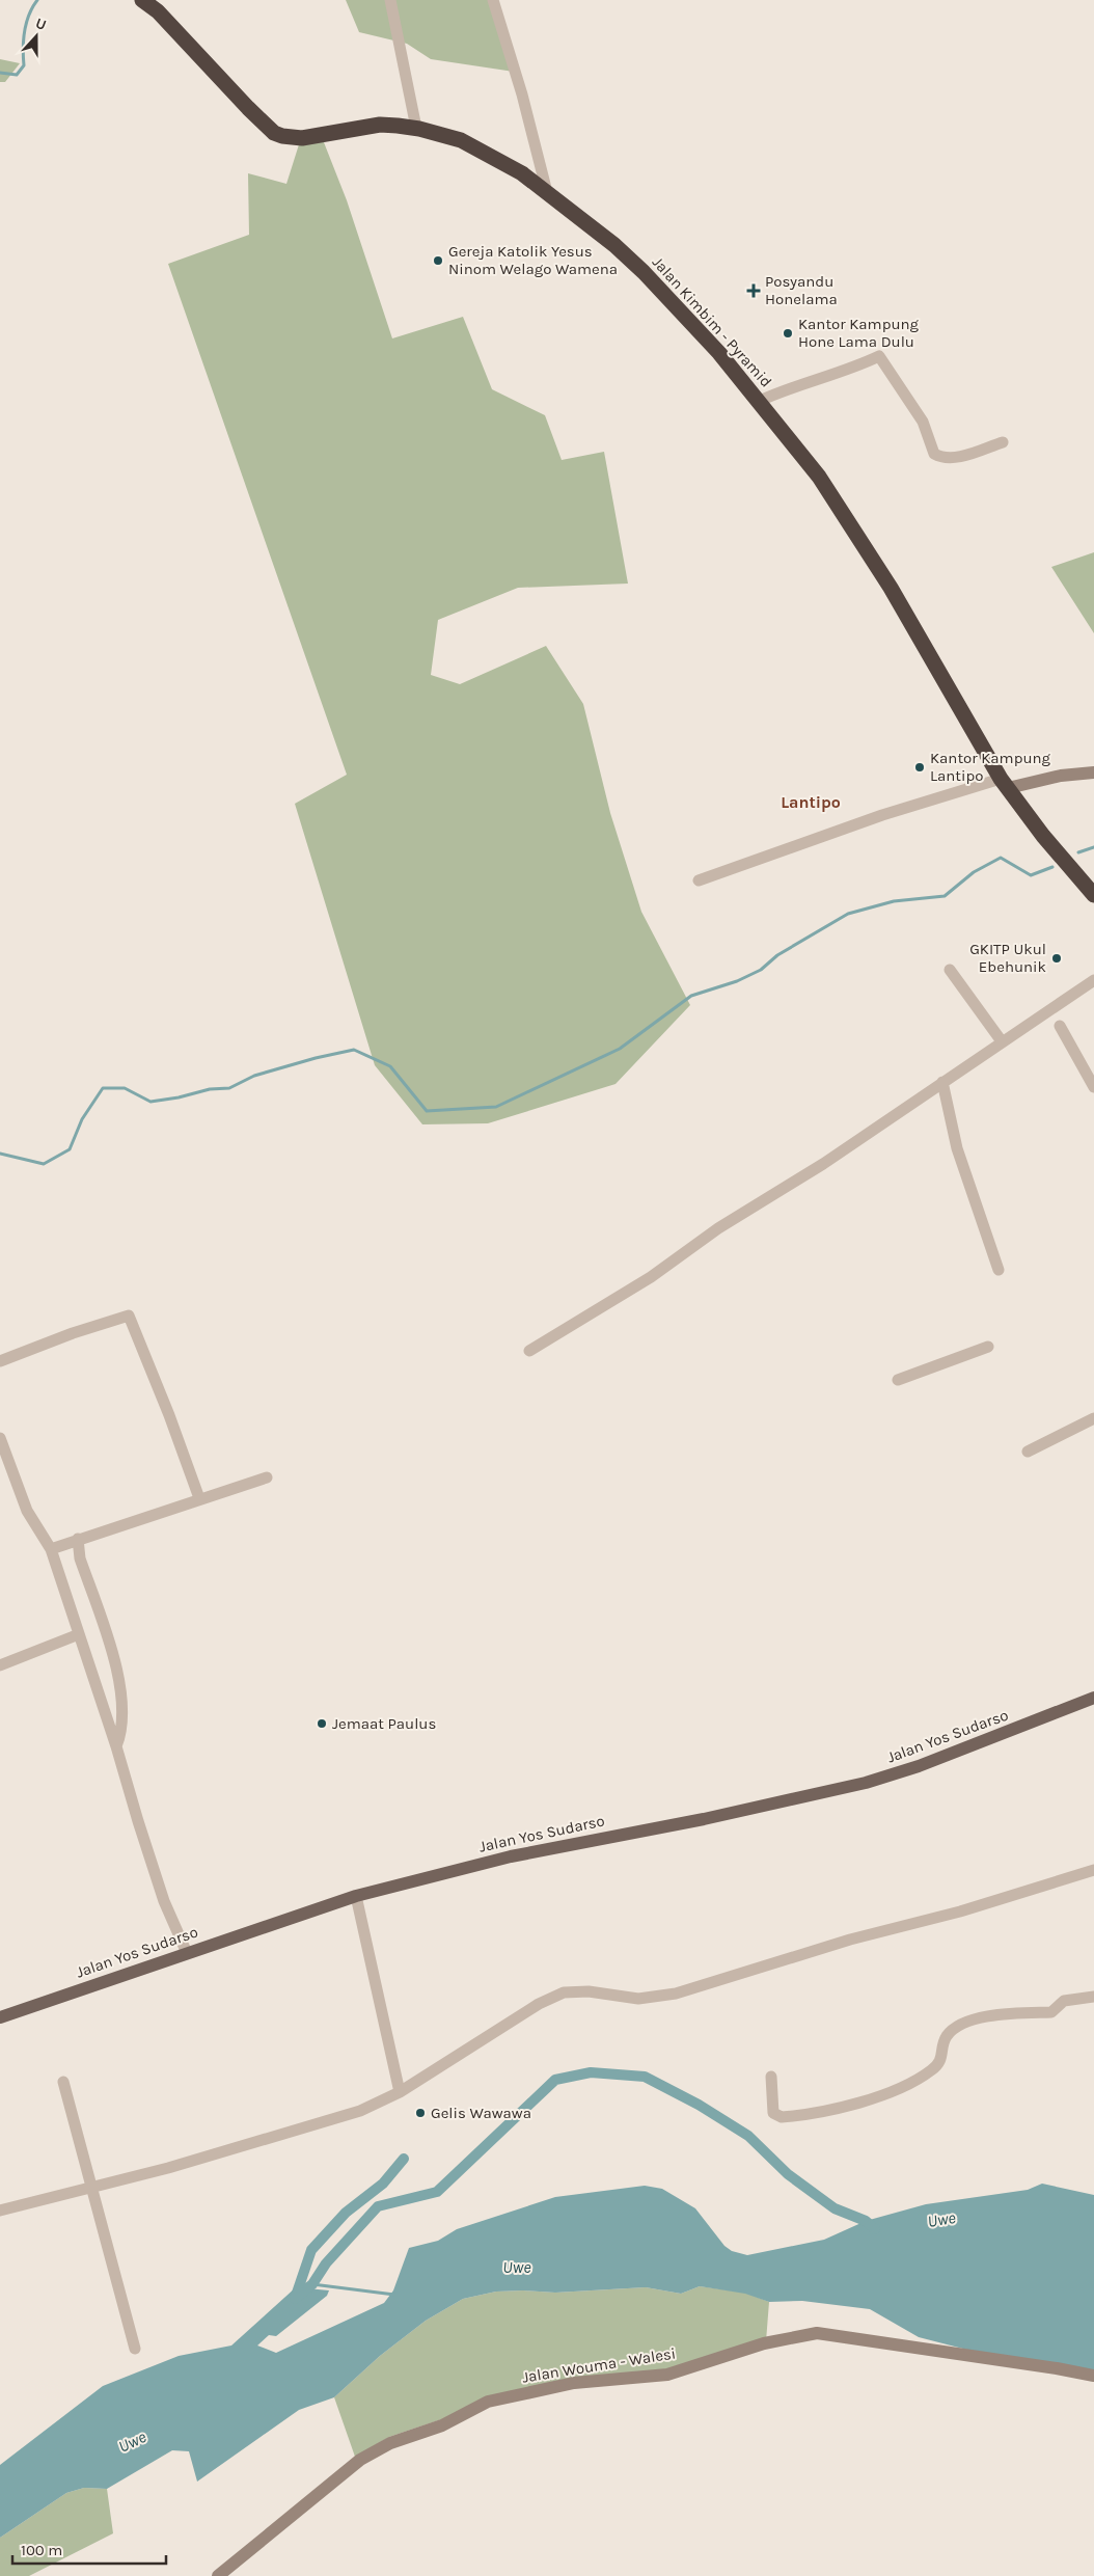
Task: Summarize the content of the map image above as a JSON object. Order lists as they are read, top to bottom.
{
  "streets": {
    "highway": ["Jalan Kimbim - Pyramid"],
    "main road": ["Jalan Yos Sudarso"],
    "street": ["Jalan Wouma - Walesi"]
  },
  "districts": ["Lantipo"],
  "water": ["Uwe"],
  "places": {
    "other": [
      "Gereja Katolik Yesus Ninom Welago Wamena",
      "Kantor Kampung Hone Lama Dulu",
      "Kantor Kampung Lantipo",
      "GKITP Ukul Ebehunik",
      "Jemaat Paulus",
      "Gelis Wawawa"
    ],
    "health": ["Posyandu Honelama"]
  },
  "scale_bar": "100 m",
  "north": "top"
}
